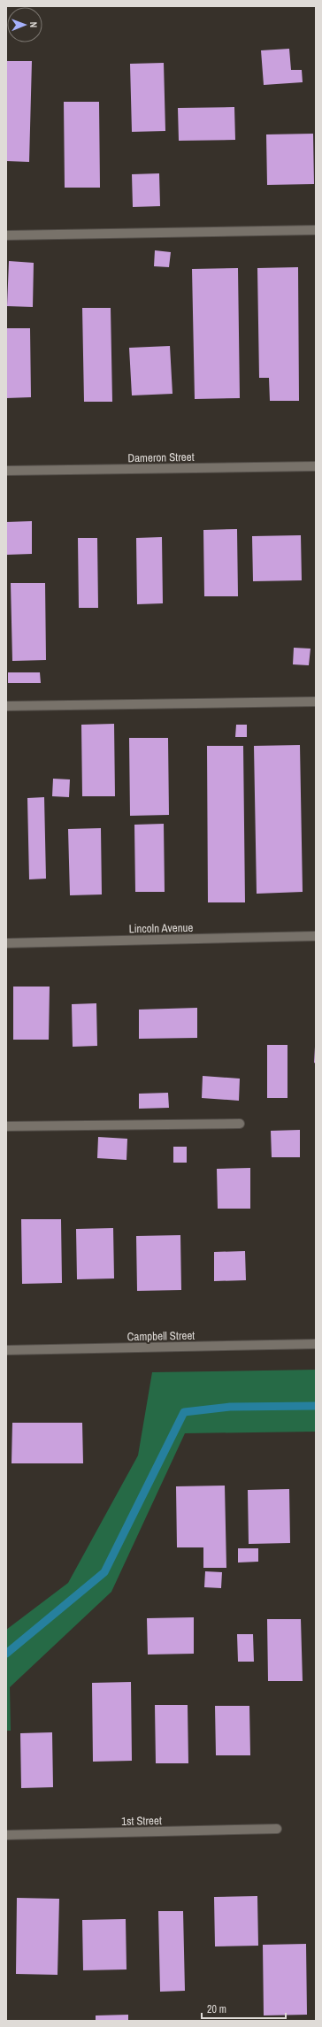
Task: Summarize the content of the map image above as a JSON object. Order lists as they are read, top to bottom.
{
  "streets": {
    "street": [
      "Dameron Street",
      "Lincoln Avenue",
      "Campbell Street",
      "1st Street"
    ]
  },
  "scale_bar": "20 m",
  "north": "right"
}
